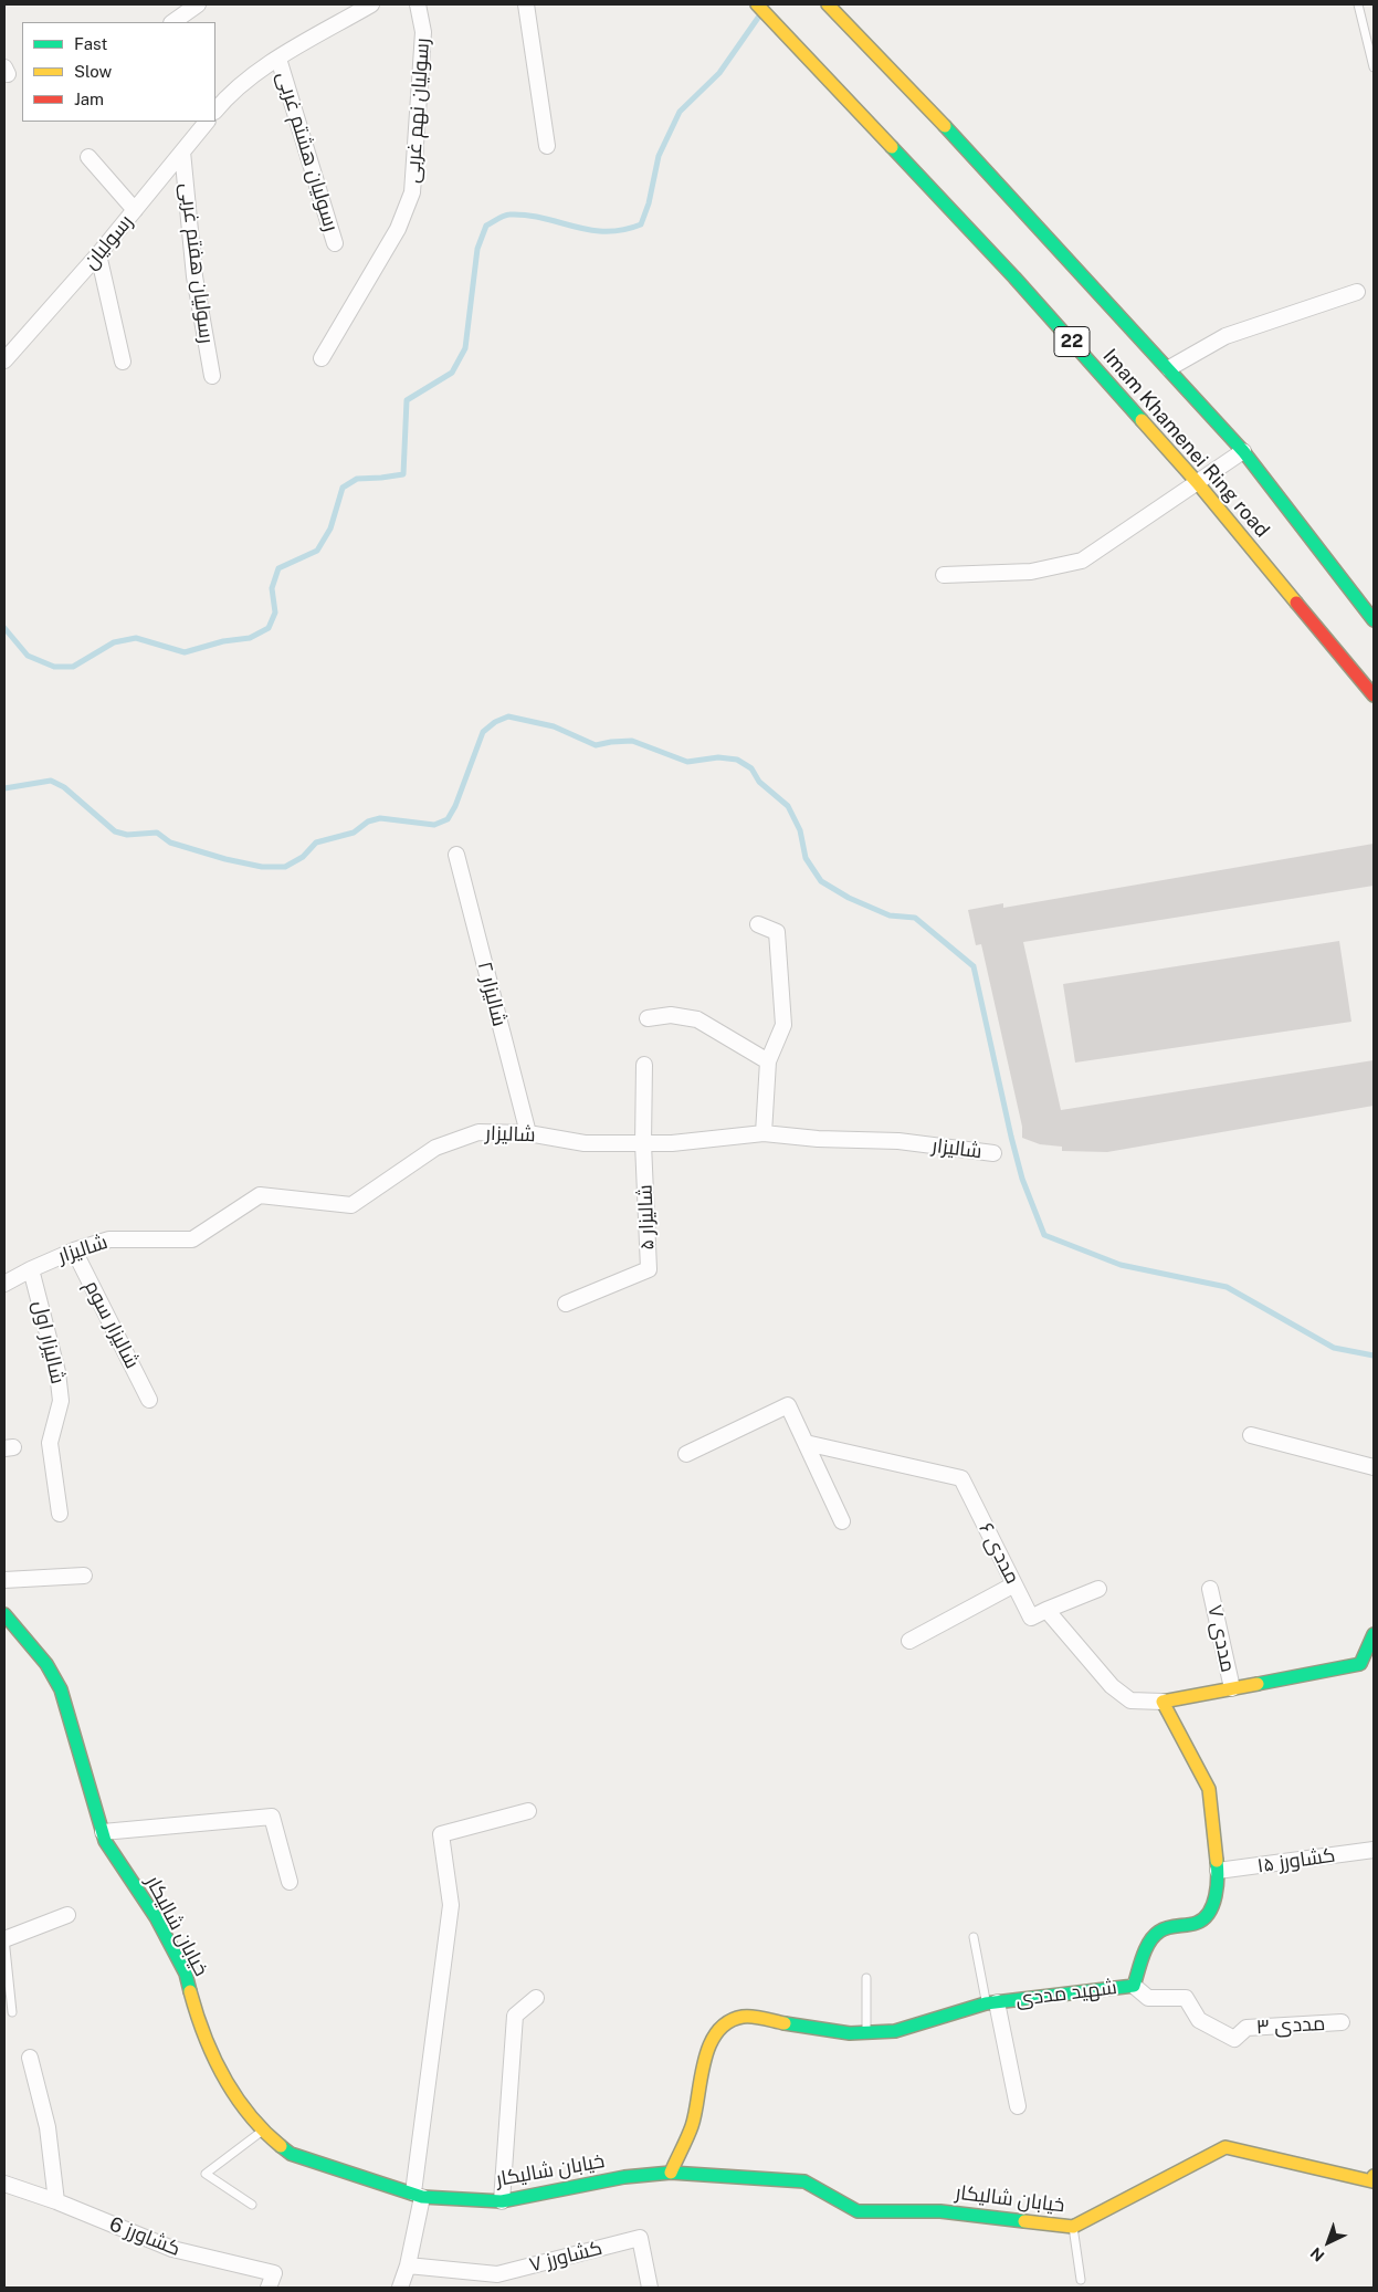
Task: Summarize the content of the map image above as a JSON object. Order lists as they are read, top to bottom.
{
  "streets": {
    "main road": [
      "22",
      "Imam Khamenei Ring road",
      "خیابان شالیکار",
      "شهید مددی"
    ],
    "street": [
      "رسولیان نهم غربی",
      "رسولیان هشتم غربی",
      "رسولیان",
      "رسولیان هفتم غربی",
      "شالیزار ۲",
      "شالیزار",
      "شالیزار ۵",
      "شالیزار سوم",
      "شالیزار اول",
      "مددی ۶",
      "مددی ۷",
      "کشاورز ۱۵",
      "مددی ۳",
      "کشاورز 6",
      "کشاورز ۷"
    ]
  },
  "crossings": [
    ["رسولیان هشتم غربی", "رسولیان"],
    ["رسولیان", "رسولیان هفتم غربی"],
    ["شالیزار ۲", "شالیزار"],
    ["شالیزار", "شالیزار ۵"],
    ["شالیزار", "شالیزار سوم"],
    ["شالیزار", "شالیزار اول"],
    ["کشاورز ۱۵", "شهید مددی"],
    ["خیابان شالیکار", "شهید مددی"],
    ["شهید مددی", "مددی ۳"]
  ],
  "legend": ["Fast", "Slow", "Jam"],
  "north": "bottom left"
}
